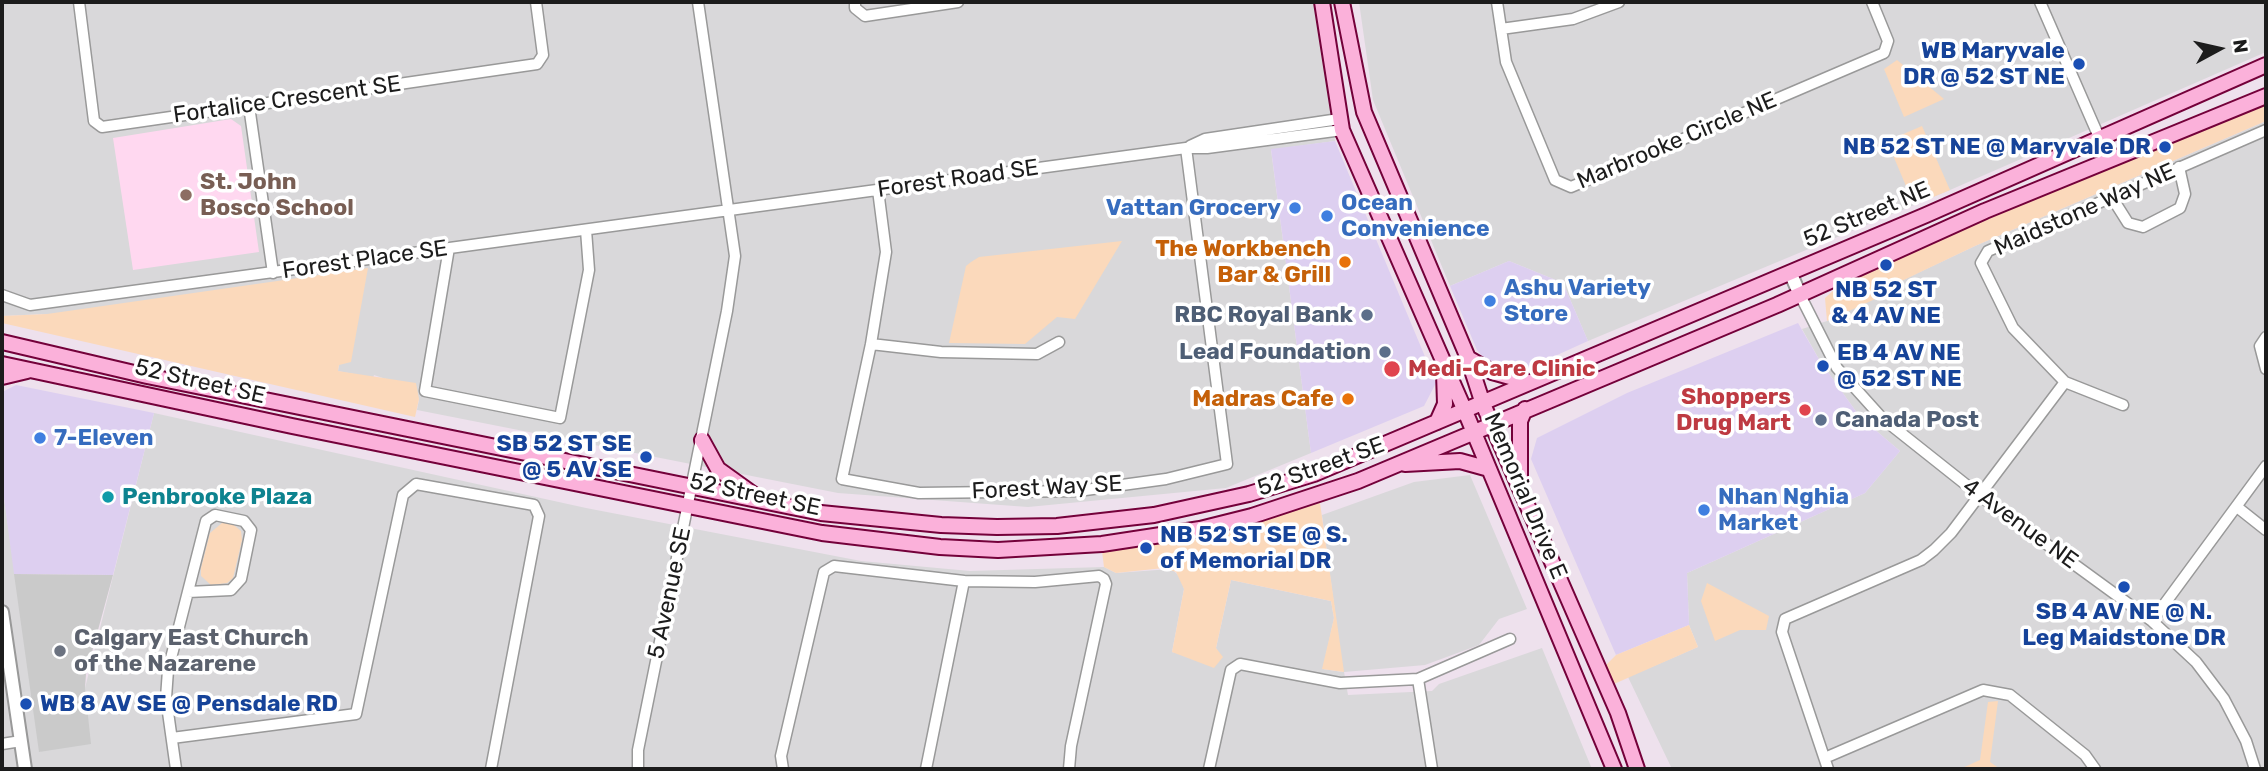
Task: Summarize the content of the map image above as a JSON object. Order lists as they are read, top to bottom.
{
  "streets": {
    "main road": ["52 Street NE", "52 Street SE", "Memorial Drive E"],
    "street": [
      "Fortalice Crescent SE",
      "Marbrooke Circle NE",
      "Forest Road SE",
      "Maidstone Way NE",
      "Forest Place SE",
      "Forest Way SE",
      "4 Avenue NE",
      "5 Avenue SE"
    ]
  },
  "crossings": [
    ["Forest Road SE", "Forest Place SE"],
    ["Forest Road SE", "Forest Way SE"],
    ["Forest Road SE", "Memorial Drive E"],
    ["Forest Road SE", "5 Avenue SE"],
    ["52 Street NE", "52 Street SE"],
    ["52 Street NE", "Memorial Drive E"],
    ["52 Street NE", "4 Avenue NE"],
    ["Forest Place SE", "5 Avenue SE"],
    ["52 Street SE", "Memorial Drive E"],
    ["52 Street SE", "5 Avenue SE"]
  ],
  "places": [
    "WB Maryvale DR @ 52 ST NE",
    "NB 52 ST NE @ Maryvale DR",
    "St. John Bosco School",
    "Vattan Grocery",
    "Ocean Convenience",
    "The Workbench Bar & Grill",
    "NB 52 ST & 4 AV NE",
    "Ashu Variety Store",
    "RBC Royal Bank",
    "Lead Foundation",
    "EB 4 AV NE @ 52 ST NE",
    "Medi-Care Clinic",
    "Madras Cafe",
    "Shoppers Drug Mart",
    "Canada Post",
    "7-Eleven",
    "SB 52 ST SE @ 5 AV SE",
    "Penbrooke Plaza",
    "Nhan Nghia Market",
    "NB 52 ST SE @ S. of Memorial DR",
    "SB 4 AV NE @ N. Leg Maidstone DR",
    "Calgary East Church of the Nazarene",
    "WB 8 AV SE @ Pensdale RD"
  ],
  "north": "right"
}
